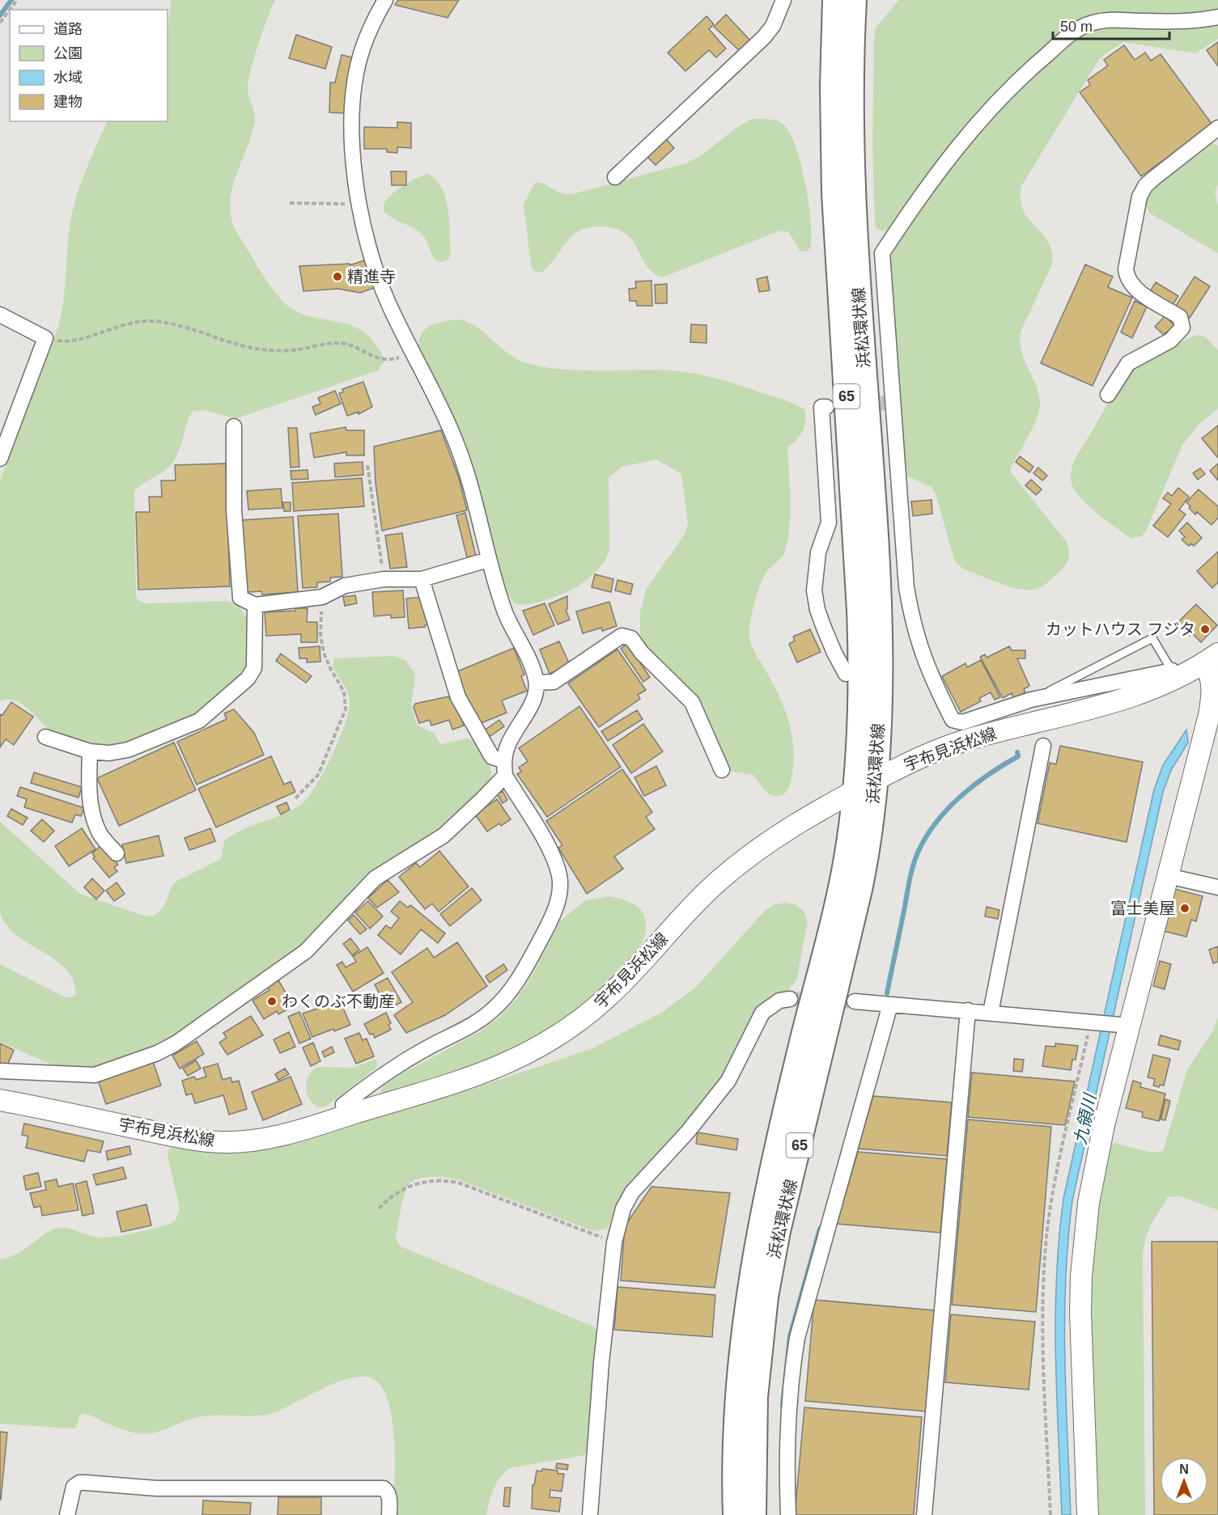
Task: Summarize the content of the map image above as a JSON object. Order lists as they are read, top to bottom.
{
  "streets": {
    "main road": ["浜松環状線", "65", "宇布見浜松線"]
  },
  "crossings": [
    ["浜松環状線", "宇布見浜松線"]
  ],
  "water": ["九領川"],
  "places": [
    "精進寺",
    "カットハウス フジタ",
    "富士美屋",
    "わくのぶ不動産"
  ],
  "legend": [
    "道路",
    "公園",
    "水域",
    "建物"
  ],
  "scale_bar": "50 m",
  "north": "top"
}
